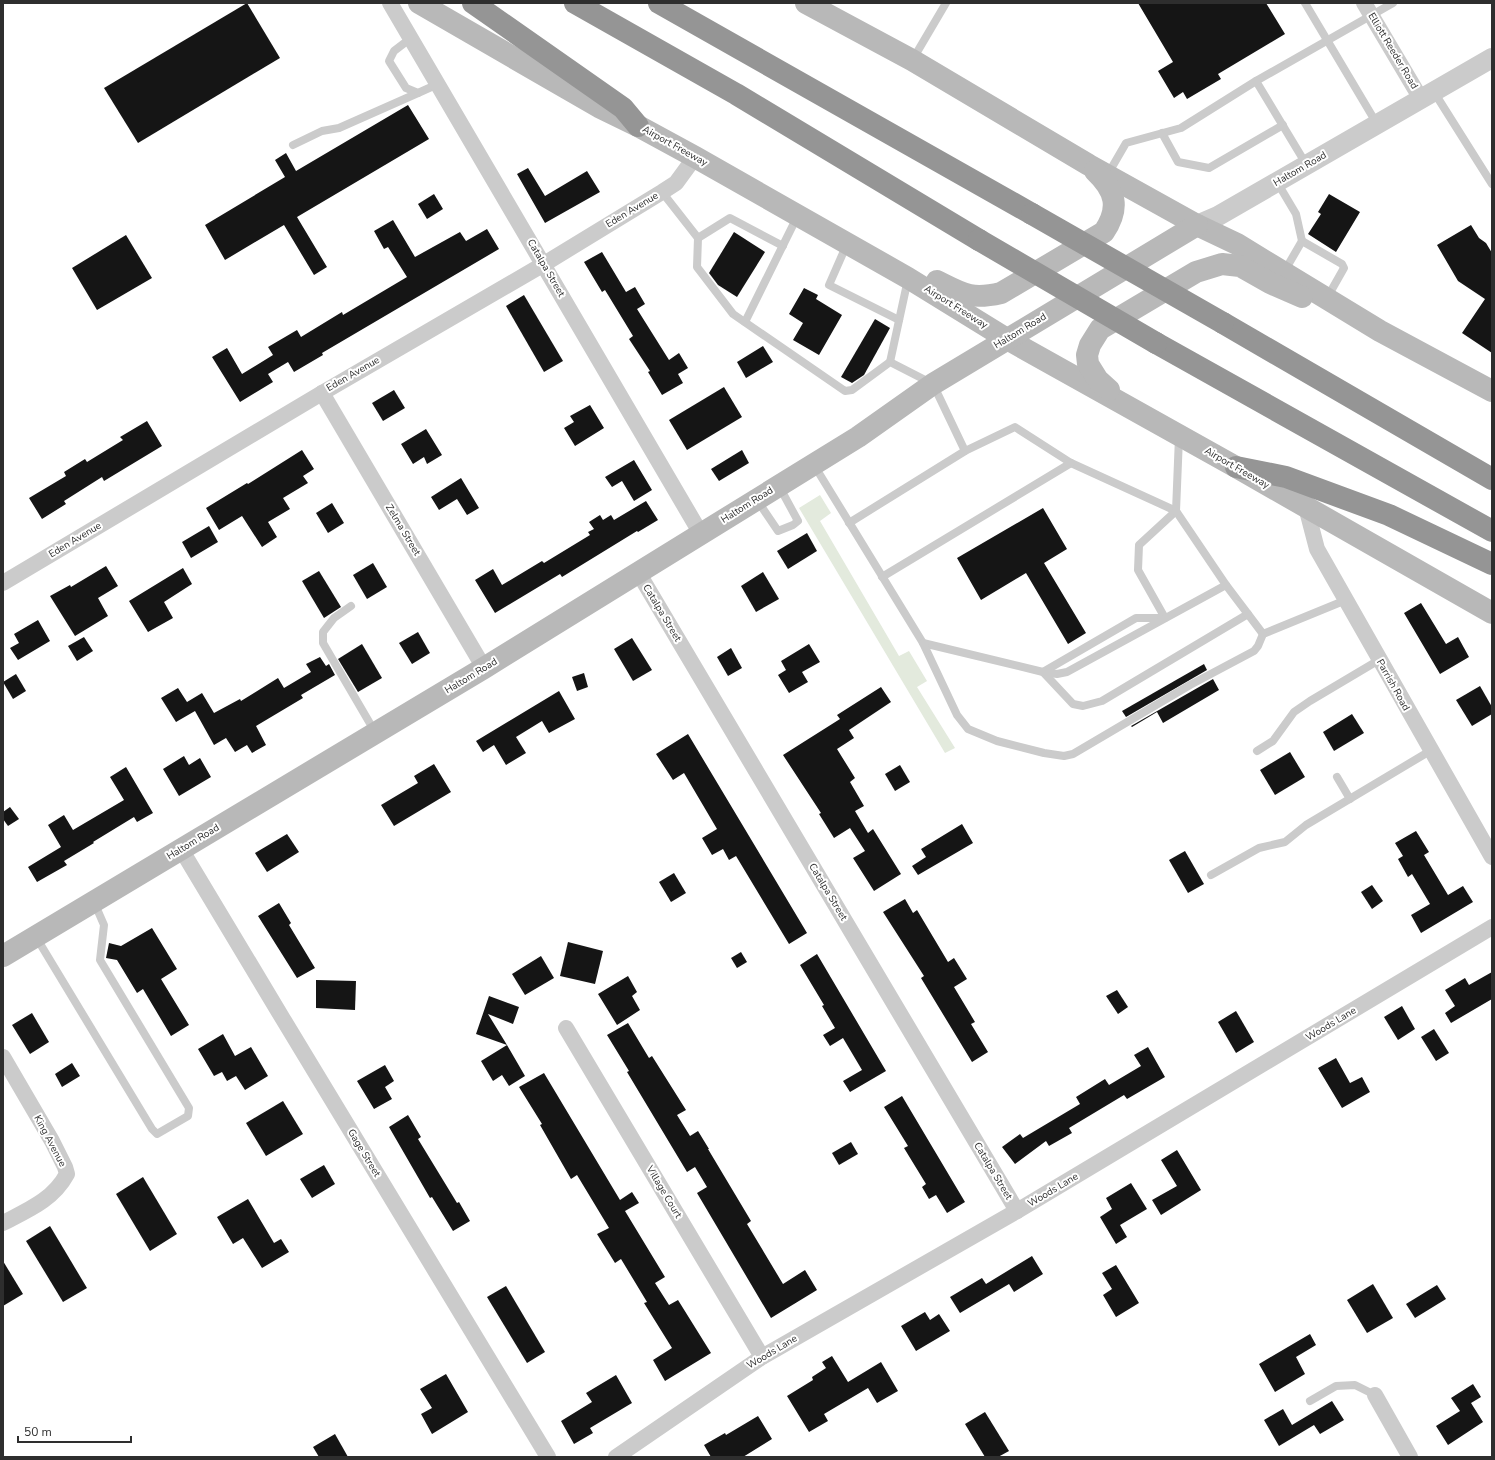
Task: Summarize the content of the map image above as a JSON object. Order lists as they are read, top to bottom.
{
  "streets": {
    "main road": ["Airport Freeway", "Haltom Road"],
    "street": [
      "Elliott Reeder Road",
      "Eden Avenue",
      "Catalpa Street",
      "Zelma Street",
      "Parrish Road",
      "Woods Lane",
      "King Avenue",
      "Gage Street",
      "Village Court"
    ]
  },
  "crossings": [
    ["Elliott Reeder Road", "Haltom Road"],
    ["Airport Freeway", "Haltom Road"],
    ["Airport Freeway", "Eden Avenue"],
    ["Airport Freeway", "Parrish Road"],
    ["Haltom Road", "Catalpa Street"],
    ["Haltom Road", "Zelma Street"],
    ["Haltom Road", "Gage Street"],
    ["Eden Avenue", "Catalpa Street"],
    ["Eden Avenue", "Zelma Street"],
    ["Catalpa Street", "Woods Lane"],
    ["Woods Lane", "Village Court"]
  ],
  "scale_bar": "50 m"
}
